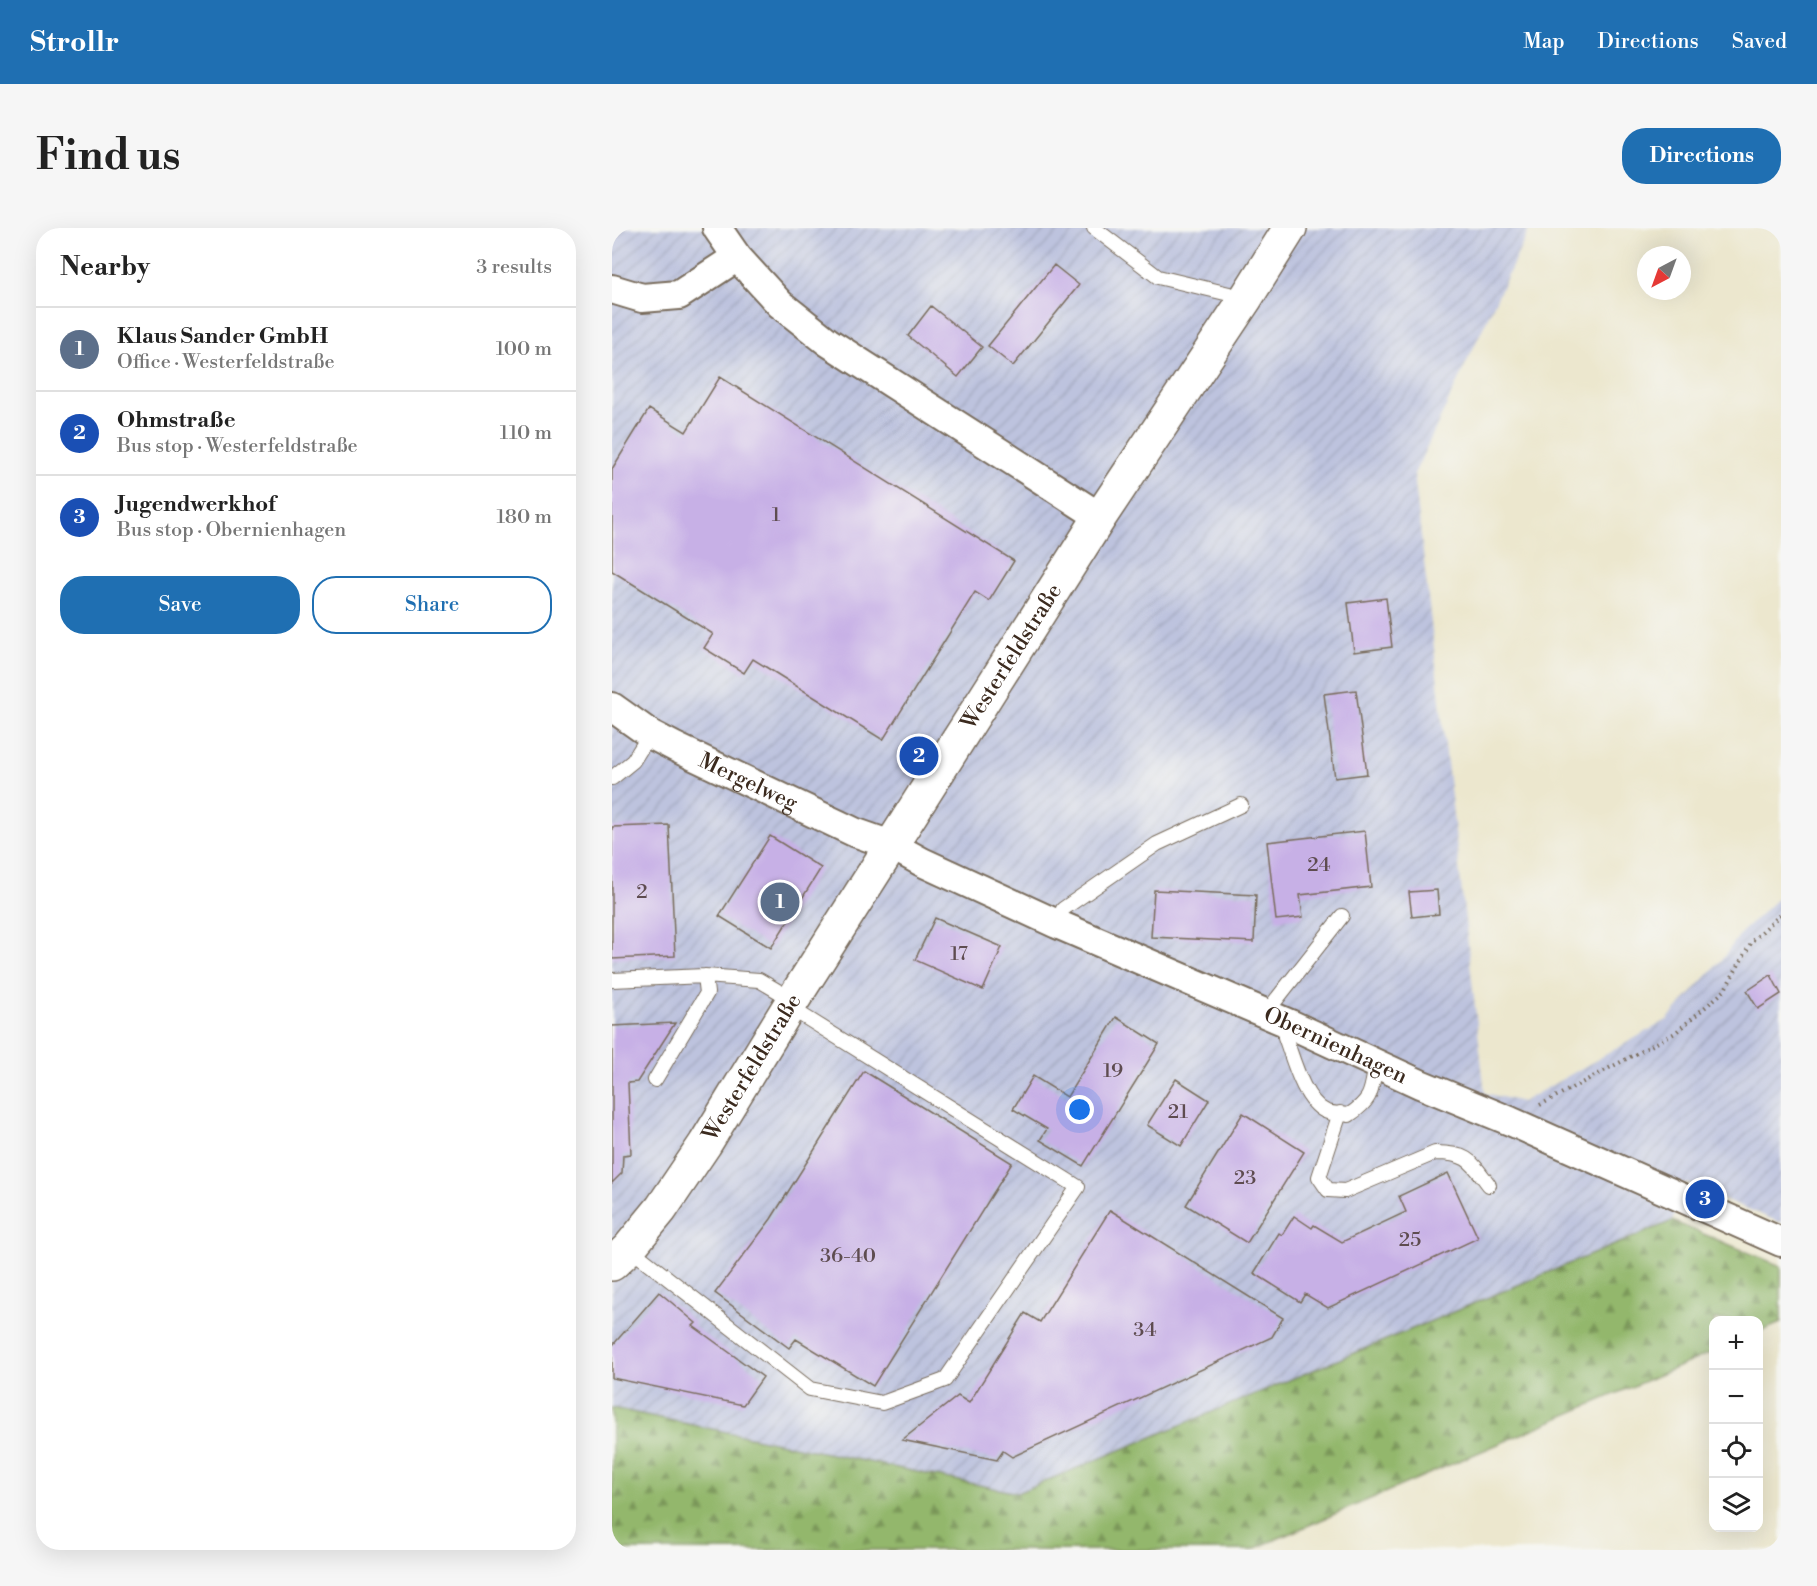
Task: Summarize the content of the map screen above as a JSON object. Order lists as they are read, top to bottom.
{
  "streets": {
    "street": ["Westerfeldstraße", "Mergelweg", "Obernienhagen"]
  },
  "crossings": [
    ["Westerfeldstraße", "Mergelweg"],
    ["Westerfeldstraße", "Obernienhagen"],
    ["Mergelweg", "Obernienhagen"]
  ],
  "house_numbers": [
    "1",
    "24",
    "2",
    "17",
    "19",
    "21",
    "23",
    "25",
    "36-40",
    "34"
  ],
  "north": "bottom left",
  "page": {
    "header": "Strollr",
    "nav": ["Map", "Directions", "Saved"],
    "buttons": [
      "Directions",
      ["Save", "Share"]
    ],
    "title": "Find us",
    "heading": ["Nearby", "3 results"],
    "list": [
      {
        "mark": "1",
        "name": "Klaus Sander GmbH",
        "note": "Office · Westerfeldstraße",
        "value": "100 m"
      },
      {
        "mark": "2",
        "name": "Ohmstraße",
        "note": "Bus stop · Westerfeldstraße",
        "value": "110 m"
      },
      {
        "mark": "3",
        "name": "Jugendwerkhof",
        "note": "Bus stop · Obernienhagen",
        "value": "180 m"
      }
    ],
    "pins": ["2", "1", "3"],
    "map_buttons": ["+", "−"]
  }
}
